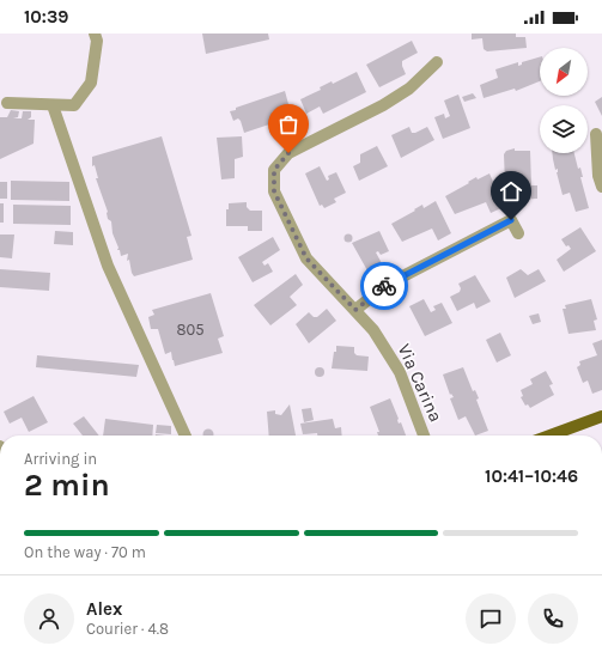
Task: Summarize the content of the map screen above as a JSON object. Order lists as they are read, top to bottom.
{
  "streets": {
    "street": ["Via Carina"]
  },
  "house_numbers": ["805"],
  "north": "bottom left",
  "page": {
    "status": "10:39",
    "heading": ["2 min", "Arriving in", "10:41–10:46"],
    "panel": ["Alex", "Courier · 4.8"],
    "bar": "On the way · 70 m"
  }
}
